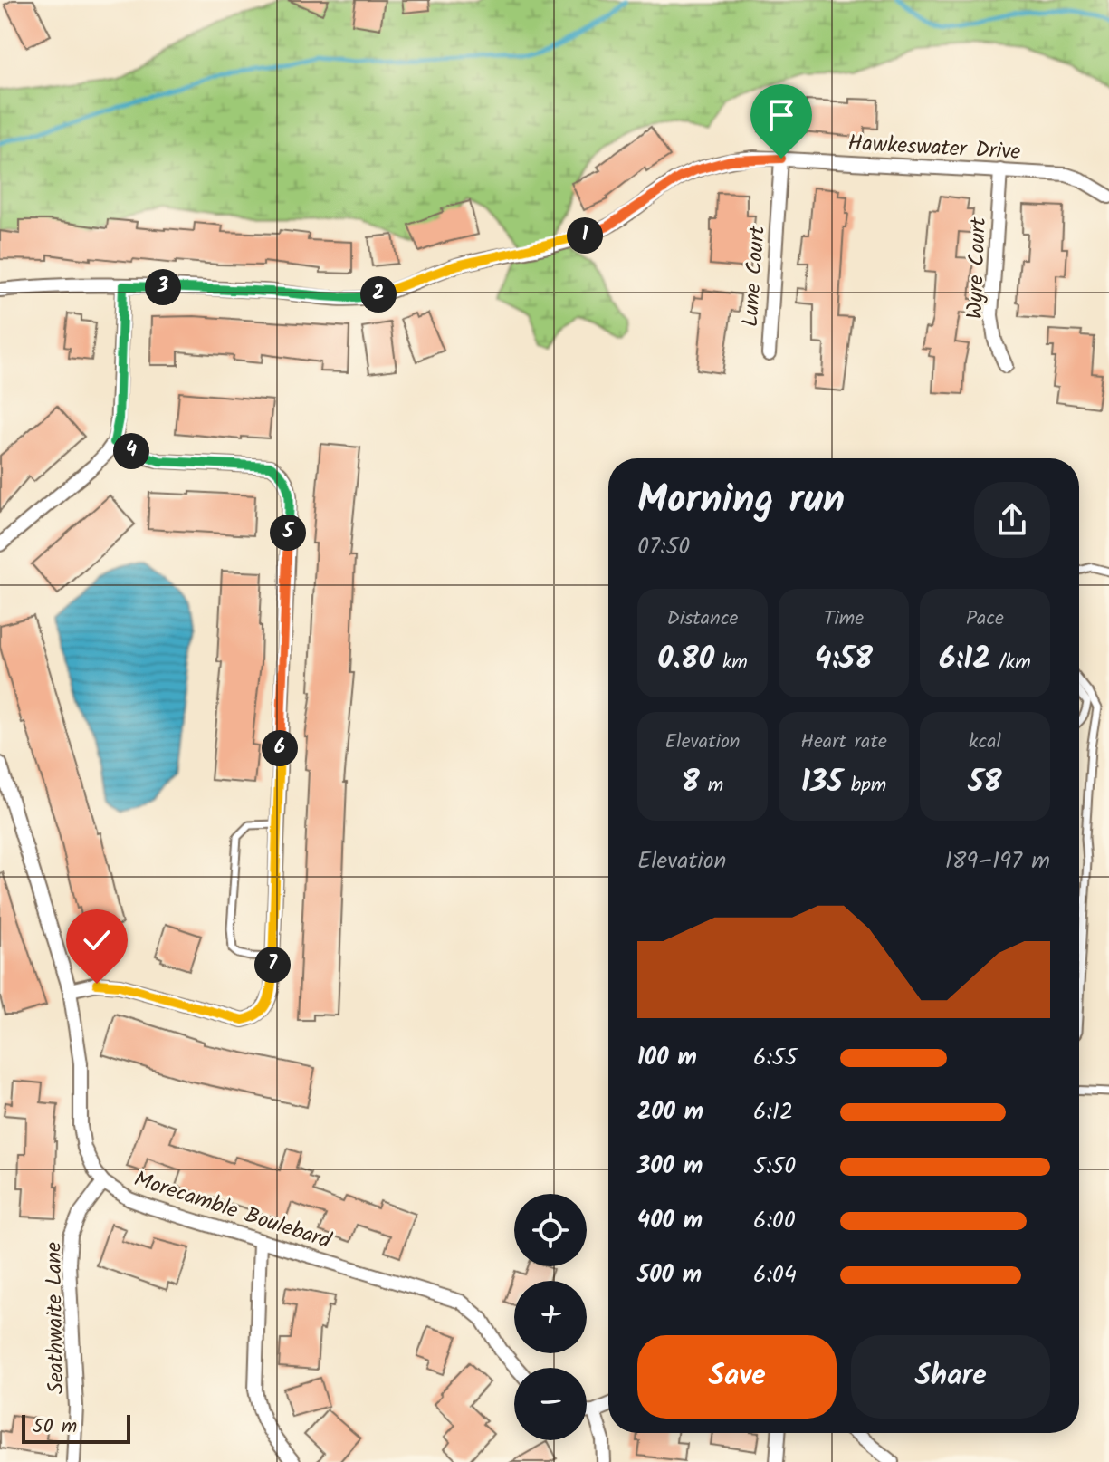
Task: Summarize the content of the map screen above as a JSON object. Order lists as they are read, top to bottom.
{
  "streets": {
    "street": [
      "Hawkeswater Drive",
      "Wyre Court",
      "Lune Court",
      "Morecamble Boulebard",
      "Seathwaite Lane"
    ]
  },
  "crossings": [
    ["Hawkeswater Drive", "Wyre Court"],
    ["Hawkeswater Drive", "Lune Court"],
    ["Morecamble Boulebard", "Seathwaite Lane"]
  ],
  "scale_bar": "50 m",
  "page": {
    "pins": [
      "1",
      "3",
      "2",
      "4",
      "5",
      "6",
      "7"
    ],
    "heading": ["Morning run", "07:50"],
    "stats": [
      ["Distance", "0.80 km"],
      ["Time", "4:58"],
      ["Pace", "6:12 /km"],
      ["Elevation", "8 m"],
      ["Heart rate", "135 bpm"],
      ["kcal", "58"]
    ],
    "chart": ["Elevation", "189–197 m"],
    "list": [
      {
        "name": "100 m",
        "note": "6:55"
      },
      {
        "name": "200 m",
        "note": "6:12"
      },
      {
        "name": "300 m",
        "note": "5:50"
      },
      {
        "name": "400 m",
        "note": "6:00"
      },
      {
        "name": "500 m",
        "note": "6:04"
      }
    ],
    "map_buttons": ["+", "−"],
    "buttons": ["Save", "Share"],
    "scale": "50 m"
  }
}
